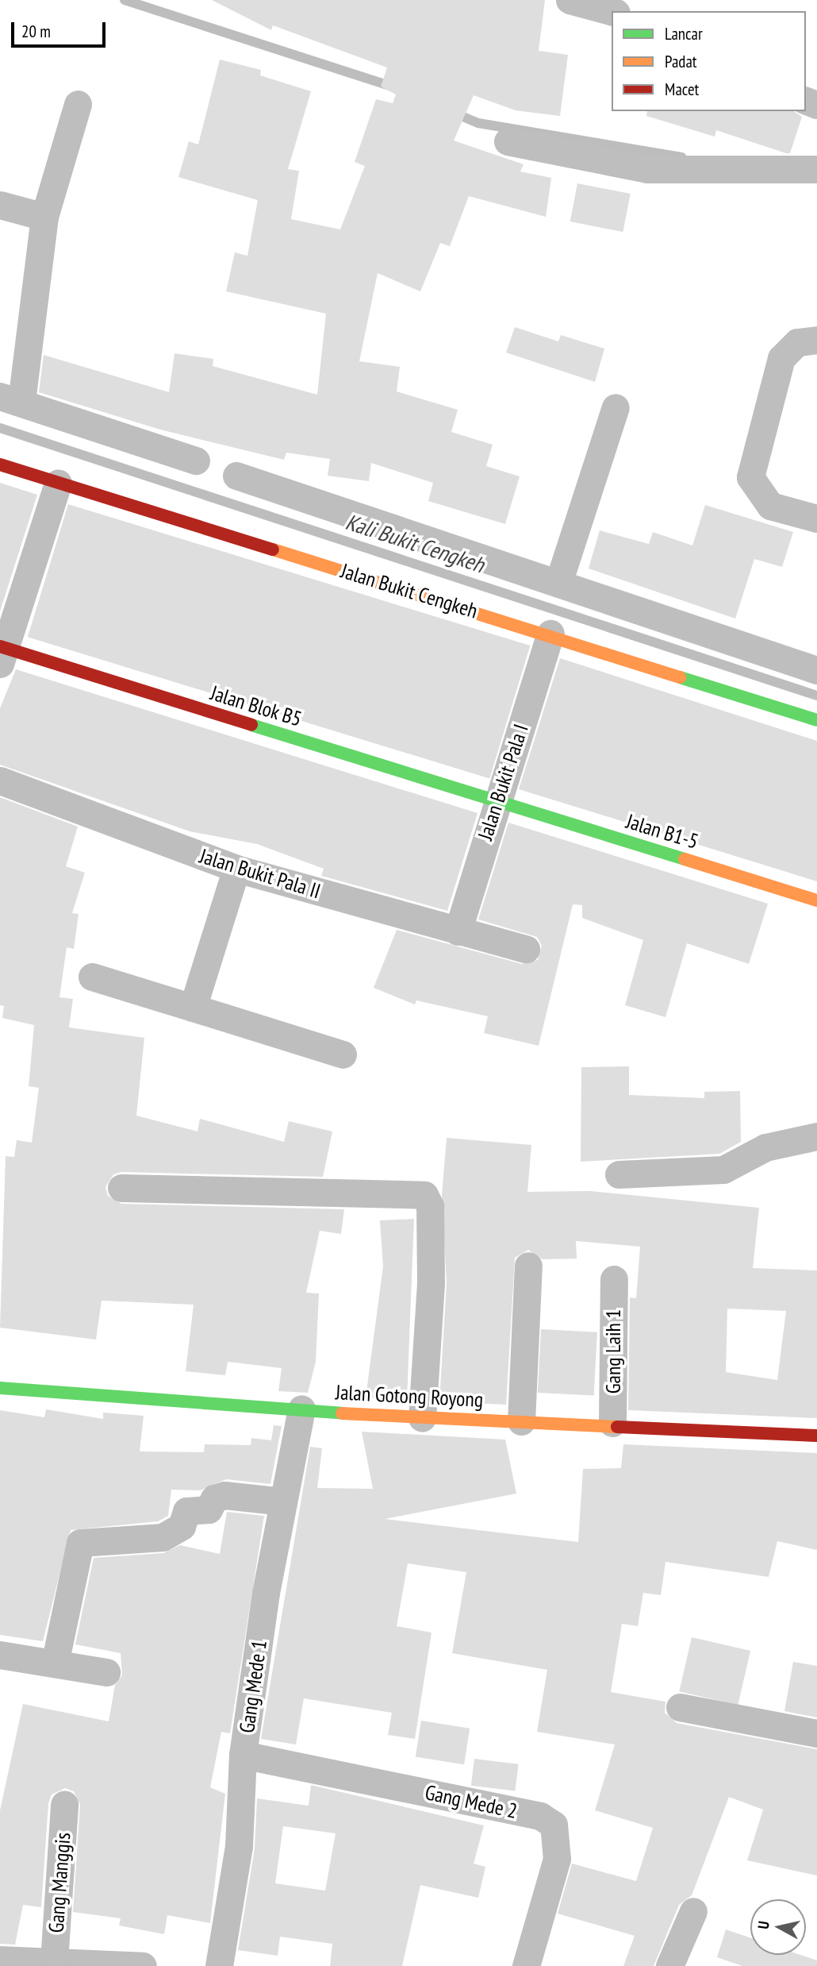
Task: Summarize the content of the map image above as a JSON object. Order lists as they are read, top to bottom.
{
  "streets": {
    "street": [
      "Jalan Bukit Cengkeh",
      "Jalan Blok B5",
      "Jalan Bukit Pala I",
      "Jalan B1-5",
      "Jalan Bukit Pala II",
      "Gang Laih 1",
      "Jalan Gotong Royong",
      "Gang Mede 1",
      "Gang Mede 2",
      "Gang Manggis"
    ]
  },
  "crossings": [
    ["Jalan Bukit Cengkeh", "Jalan Bukit Pala I"],
    ["Jalan Blok B5", "Jalan Bukit Pala I"],
    ["Jalan Blok B5", "Jalan B1-5"],
    ["Jalan Bukit Pala I", "Jalan B1-5"],
    ["Jalan Bukit Pala I", "Jalan Bukit Pala II"],
    ["Gang Laih 1", "Jalan Gotong Royong"],
    ["Jalan Gotong Royong", "Gang Mede 1"],
    ["Gang Mede 1", "Gang Mede 2"]
  ],
  "water": ["Kali Bukit Cengkeh"],
  "legend": ["Lancar", "Padat", "Macet"],
  "scale_bar": "20 m",
  "north": "left"
}
